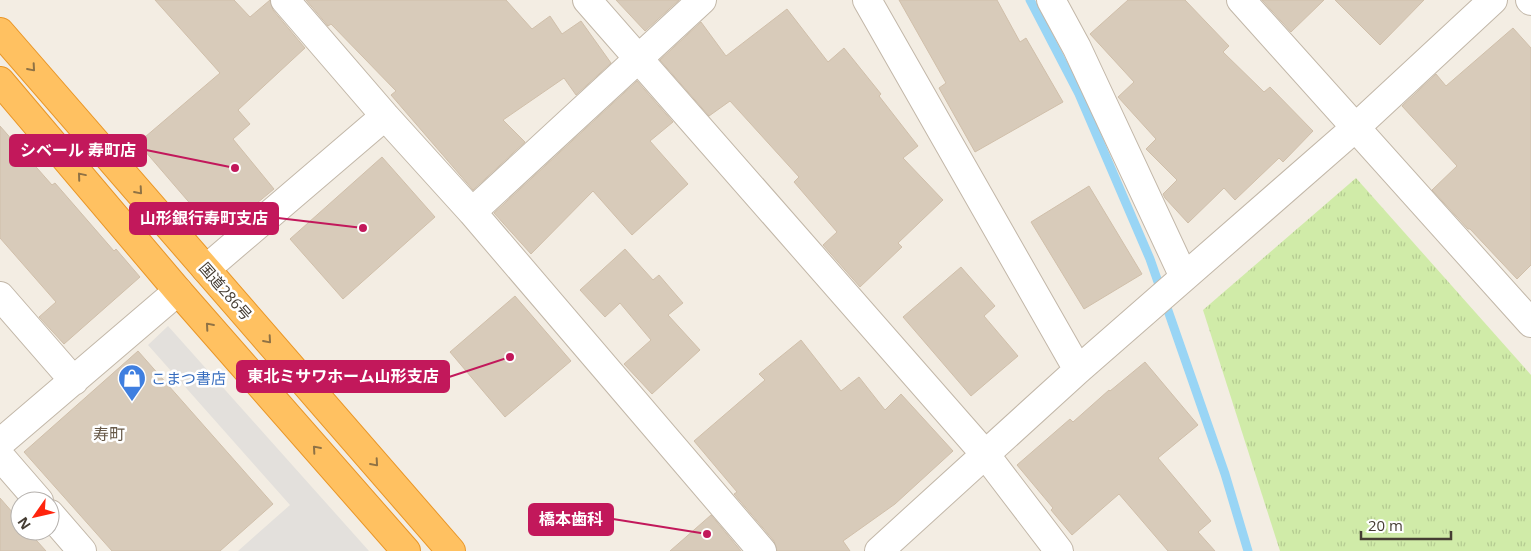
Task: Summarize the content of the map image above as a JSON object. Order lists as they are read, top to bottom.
{
  "streets": {
    "highway": ["国道286号"]
  },
  "districts": ["寿町"],
  "places": {
    "other": [
      "シベール 寿町店",
      "山形銀行寿町支店",
      "東北ミサワホーム山形支店",
      "橋本歯科"
    ],
    "shop": ["こまつ書店"]
  },
  "scale_bar": "20 m",
  "north": "bottom left"
}
